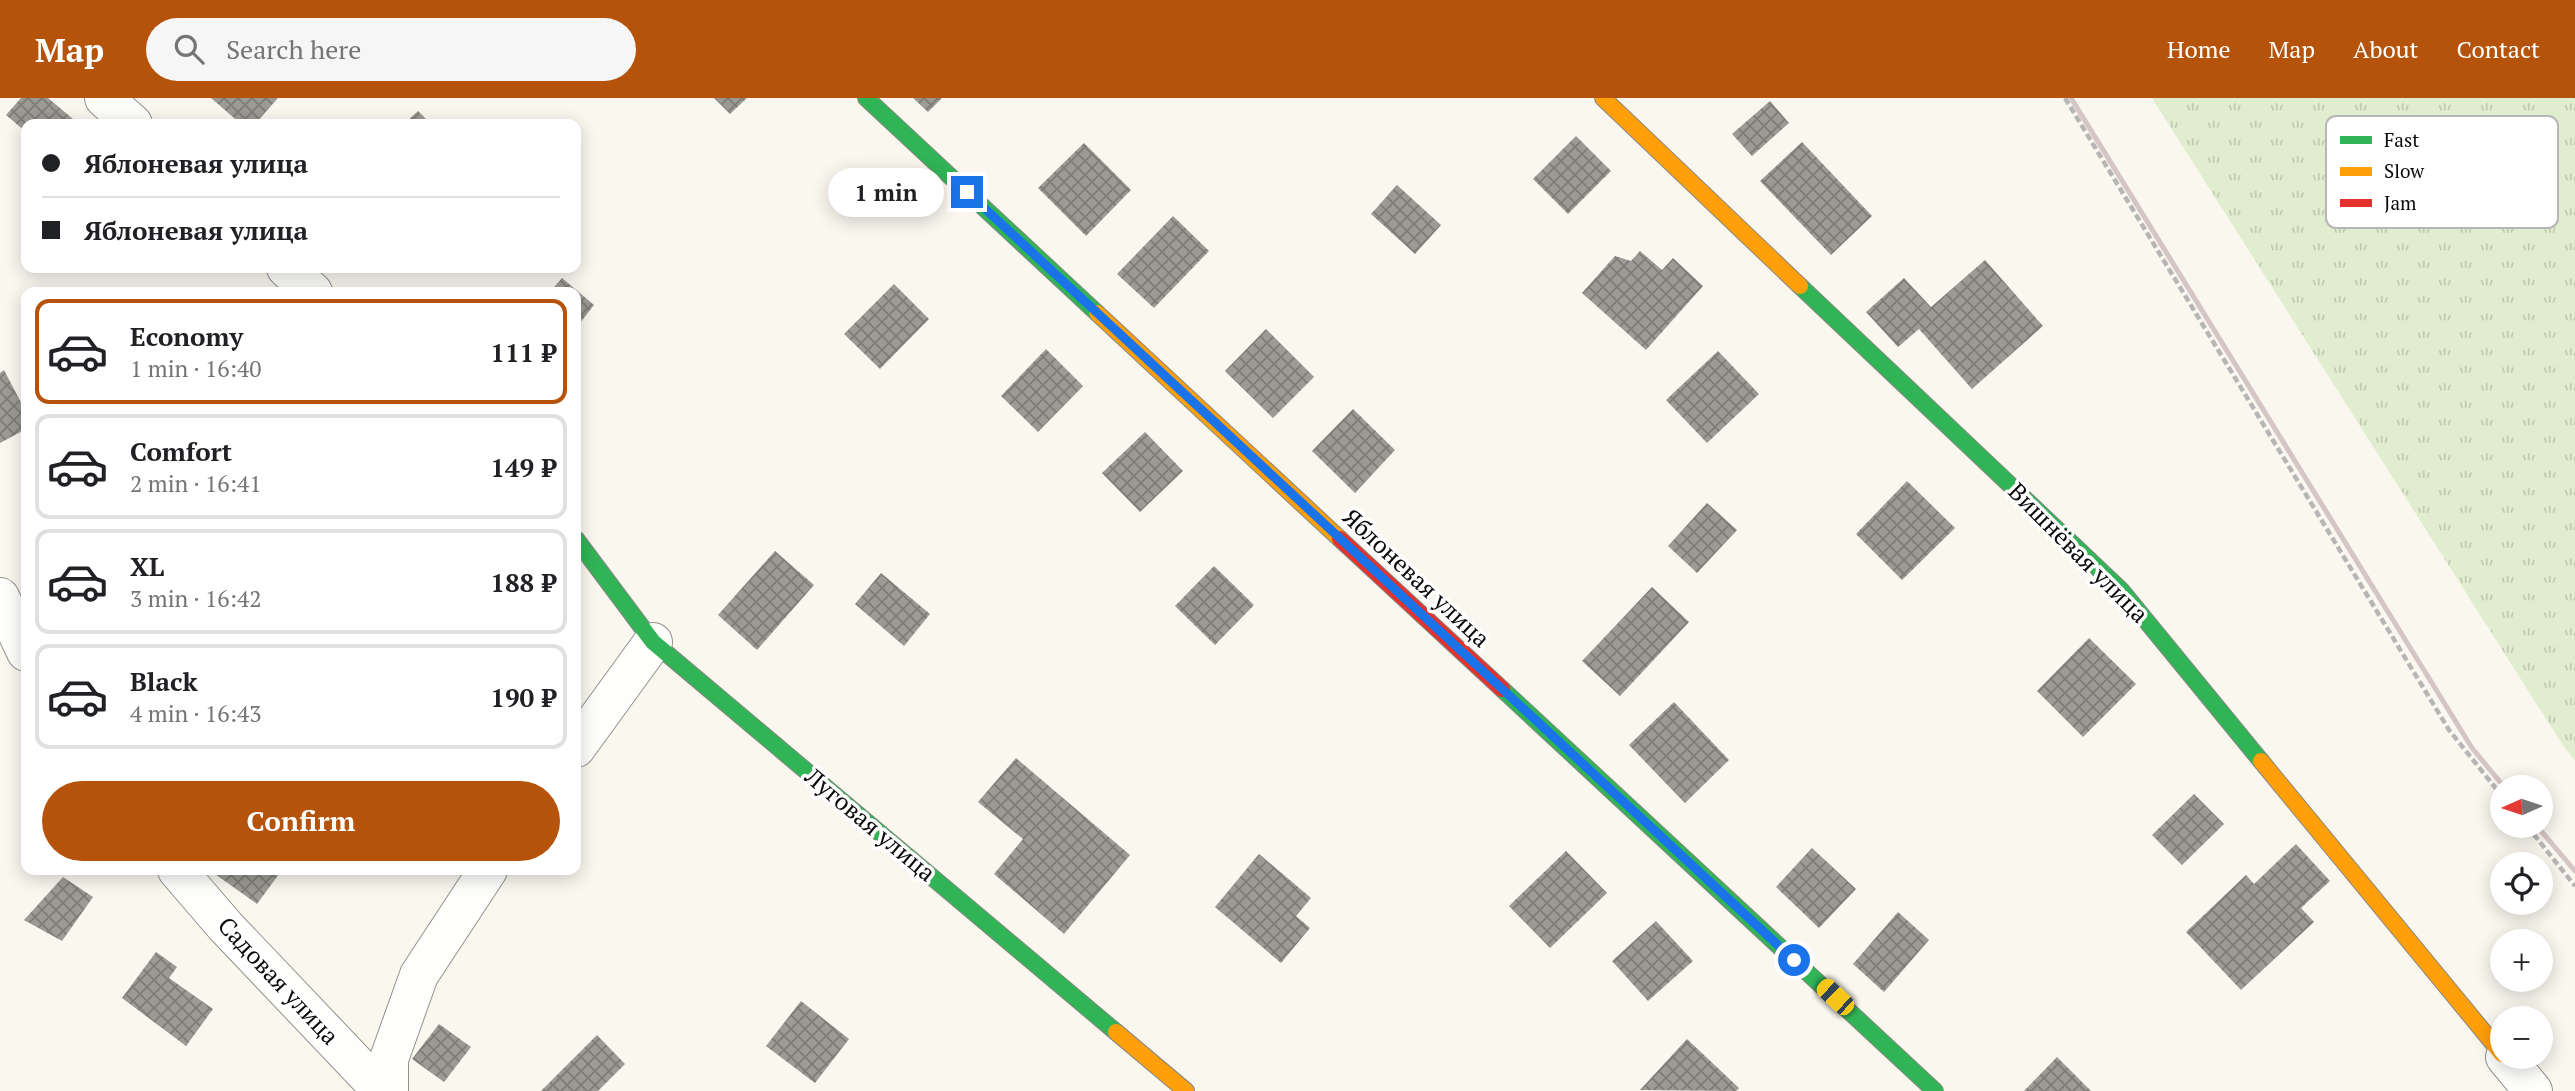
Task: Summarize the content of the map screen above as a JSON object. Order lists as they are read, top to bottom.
{
  "streets": {
    "street": [
      "Вишнёвая улица",
      "Яблоневая улица",
      "Луговая улица",
      "Садовая улица"
    ]
  },
  "legend": ["Fast", "Slow", "Jam"],
  "north": "left",
  "page": {
    "header": "Map",
    "search": "Search here",
    "nav": [
      "Home",
      "Map",
      "About",
      "Contact"
    ],
    "banner": ["Яблоневая улица", "Яблоневая улица"],
    "bubble": "1 min",
    "list": [
      {
        "name": "Economy",
        "note": "1 min · 16:40",
        "value": "111 ₽"
      },
      {
        "name": "Comfort",
        "note": "2 min · 16:41",
        "value": "149 ₽"
      },
      {
        "name": "XL",
        "note": "3 min · 16:42",
        "value": "188 ₽"
      },
      {
        "name": "Black",
        "note": "4 min · 16:43",
        "value": "190 ₽"
      }
    ],
    "buttons": "Confirm",
    "map_buttons": ["+", "−"]
  }
}
